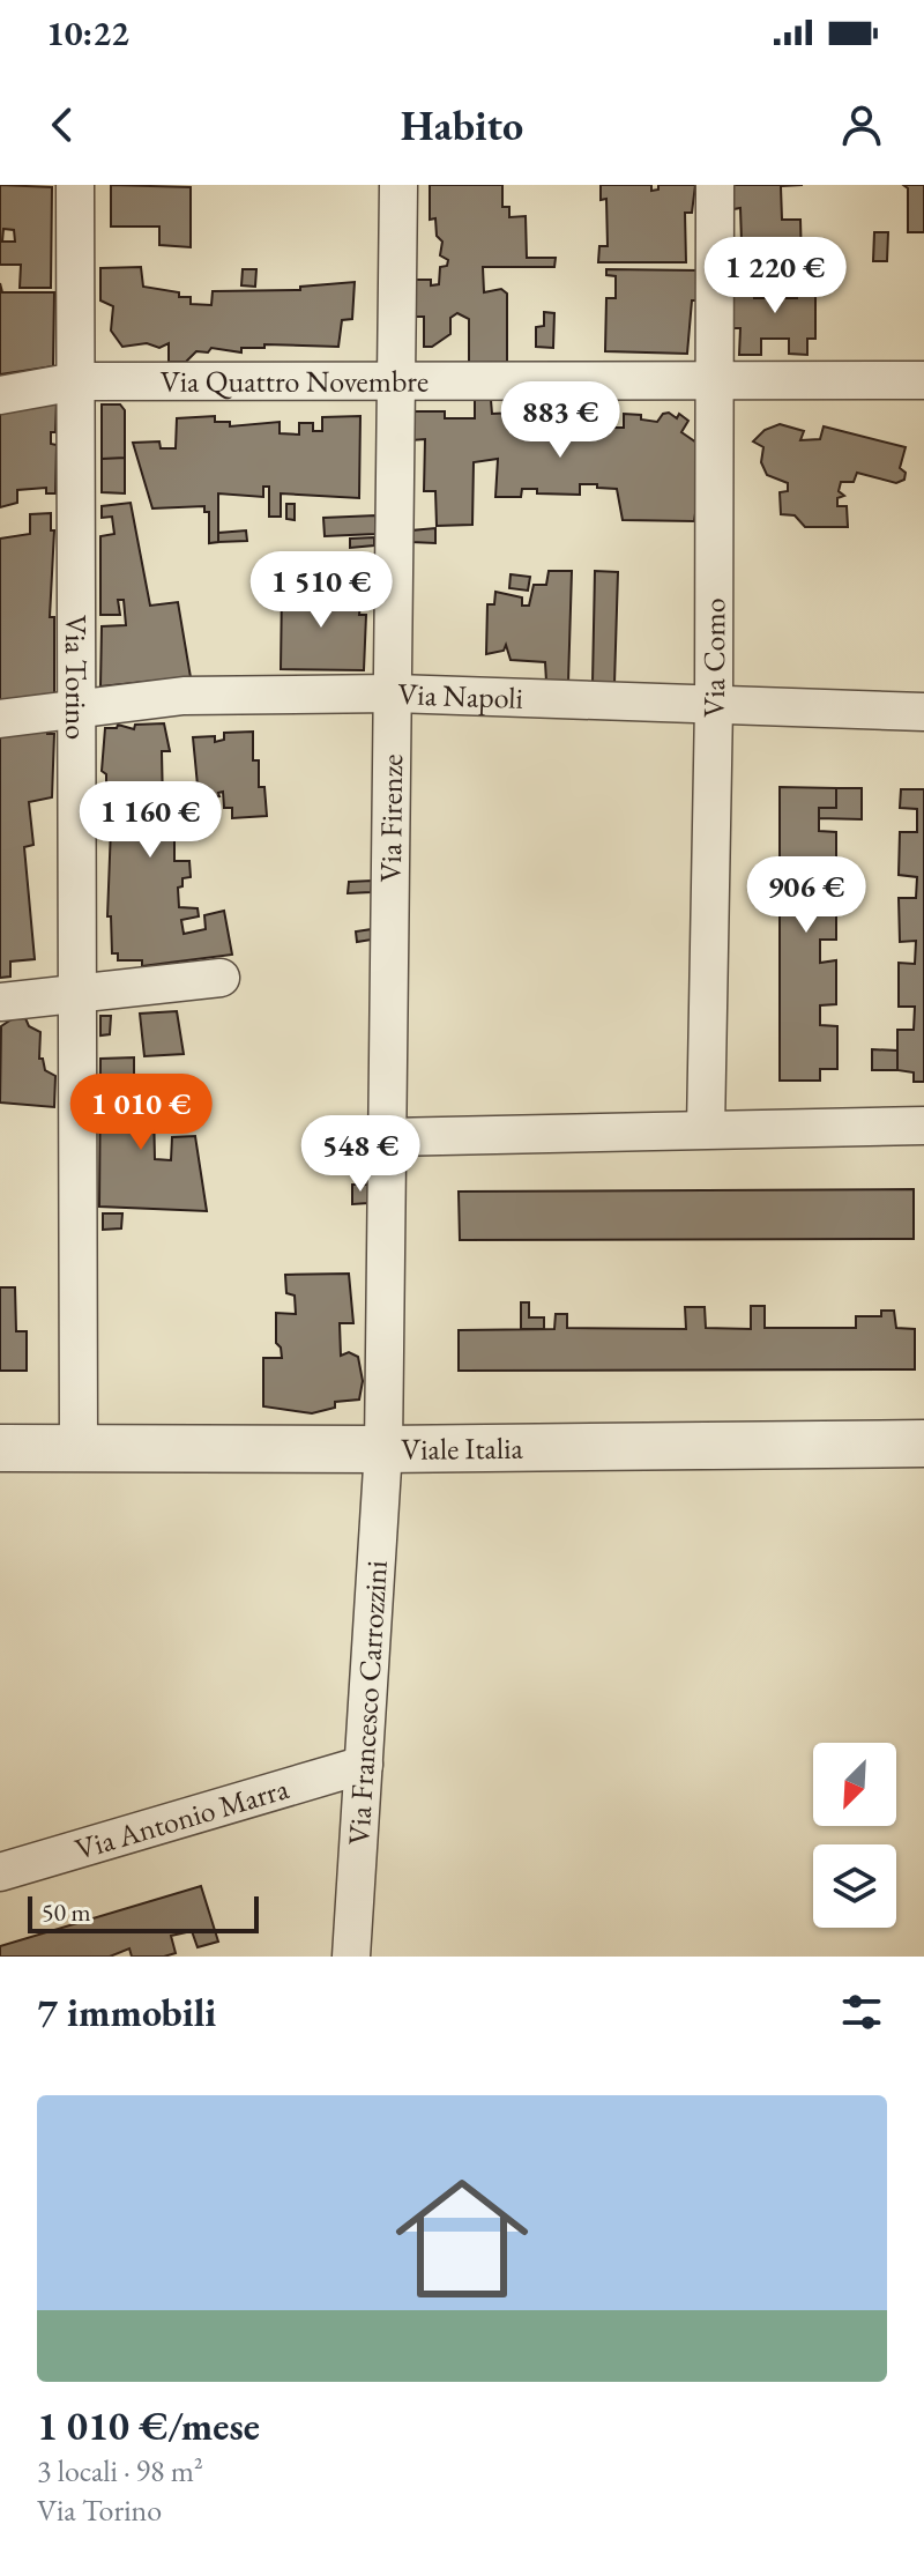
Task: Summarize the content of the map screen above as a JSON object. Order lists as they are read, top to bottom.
{
  "streets": {
    "street": [
      "Via Quattro Novembre",
      "Via Como",
      "Via Torino",
      "Via Napoli",
      "Via Firenze",
      "Viale Italia",
      "Via Francesco Carrozzini",
      "Via Antonio Marra"
    ]
  },
  "crossings": [
    ["Via Quattro Novembre", "Via Como"],
    ["Via Quattro Novembre", "Via Torino"],
    ["Via Quattro Novembre", "Via Firenze"],
    ["Via Como", "Via Napoli"],
    ["Via Torino", "Via Napoli"],
    ["Via Torino", "Viale Italia"],
    ["Via Napoli", "Via Firenze"],
    ["Via Firenze", "Viale Italia"],
    ["Via Firenze", "Via Francesco Carrozzini"],
    ["Viale Italia", "Via Francesco Carrozzini"],
    ["Via Francesco Carrozzini", "Via Antonio Marra"]
  ],
  "scale_bar": "50 m",
  "north": "bottom left",
  "page": {
    "status": "10:22",
    "header": "Habito",
    "price": [
      "1 220 €",
      "883 €",
      "1 510 €",
      "1 160 €",
      "906 €",
      "1 010 €",
      "548 €"
    ],
    "scale": "50 m",
    "heading": "7 immobili",
    "list": [
      {
        "name": "1 010 €/mese",
        "note": "3 locali · 98 m² · Via Torino"
      }
    ]
  }
}
